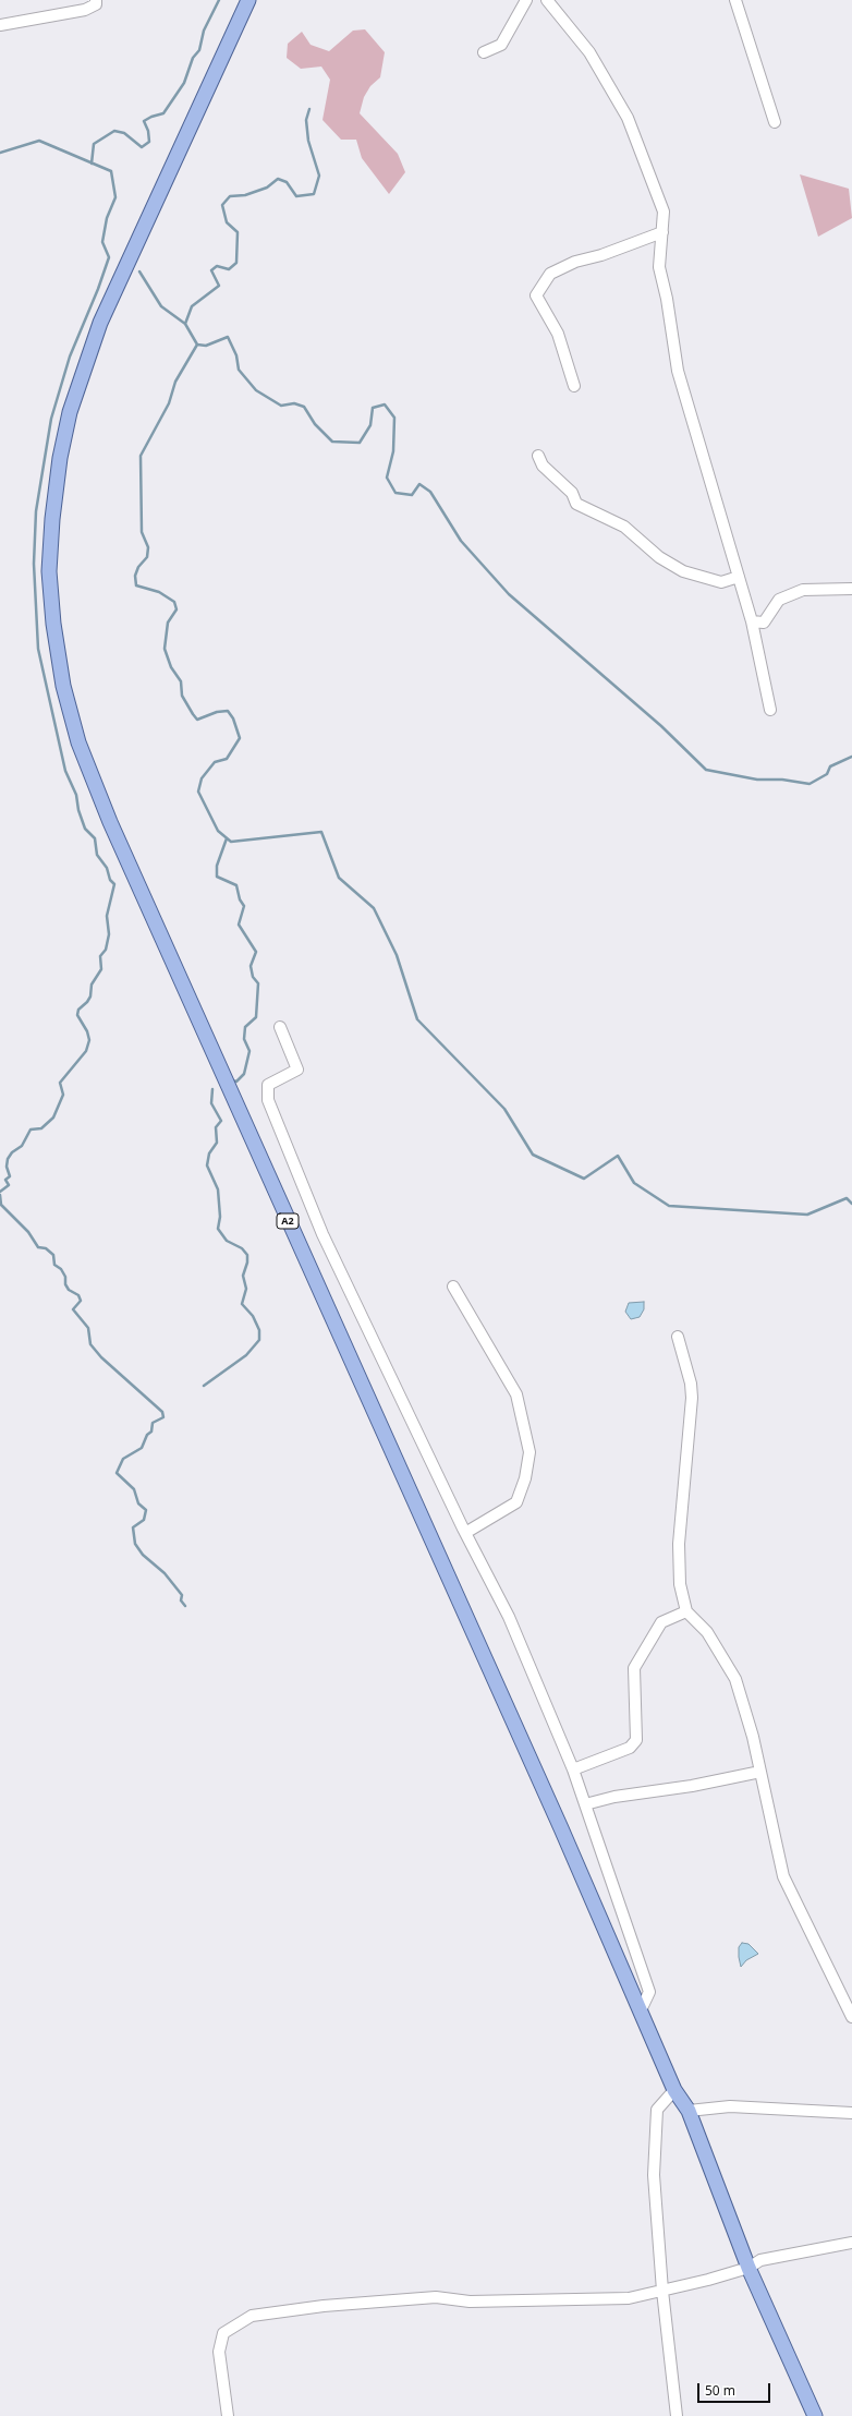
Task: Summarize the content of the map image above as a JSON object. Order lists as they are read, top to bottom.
{
  "streets": {
    "main road": ["A2"]
  },
  "scale_bar": "50 m"
}
